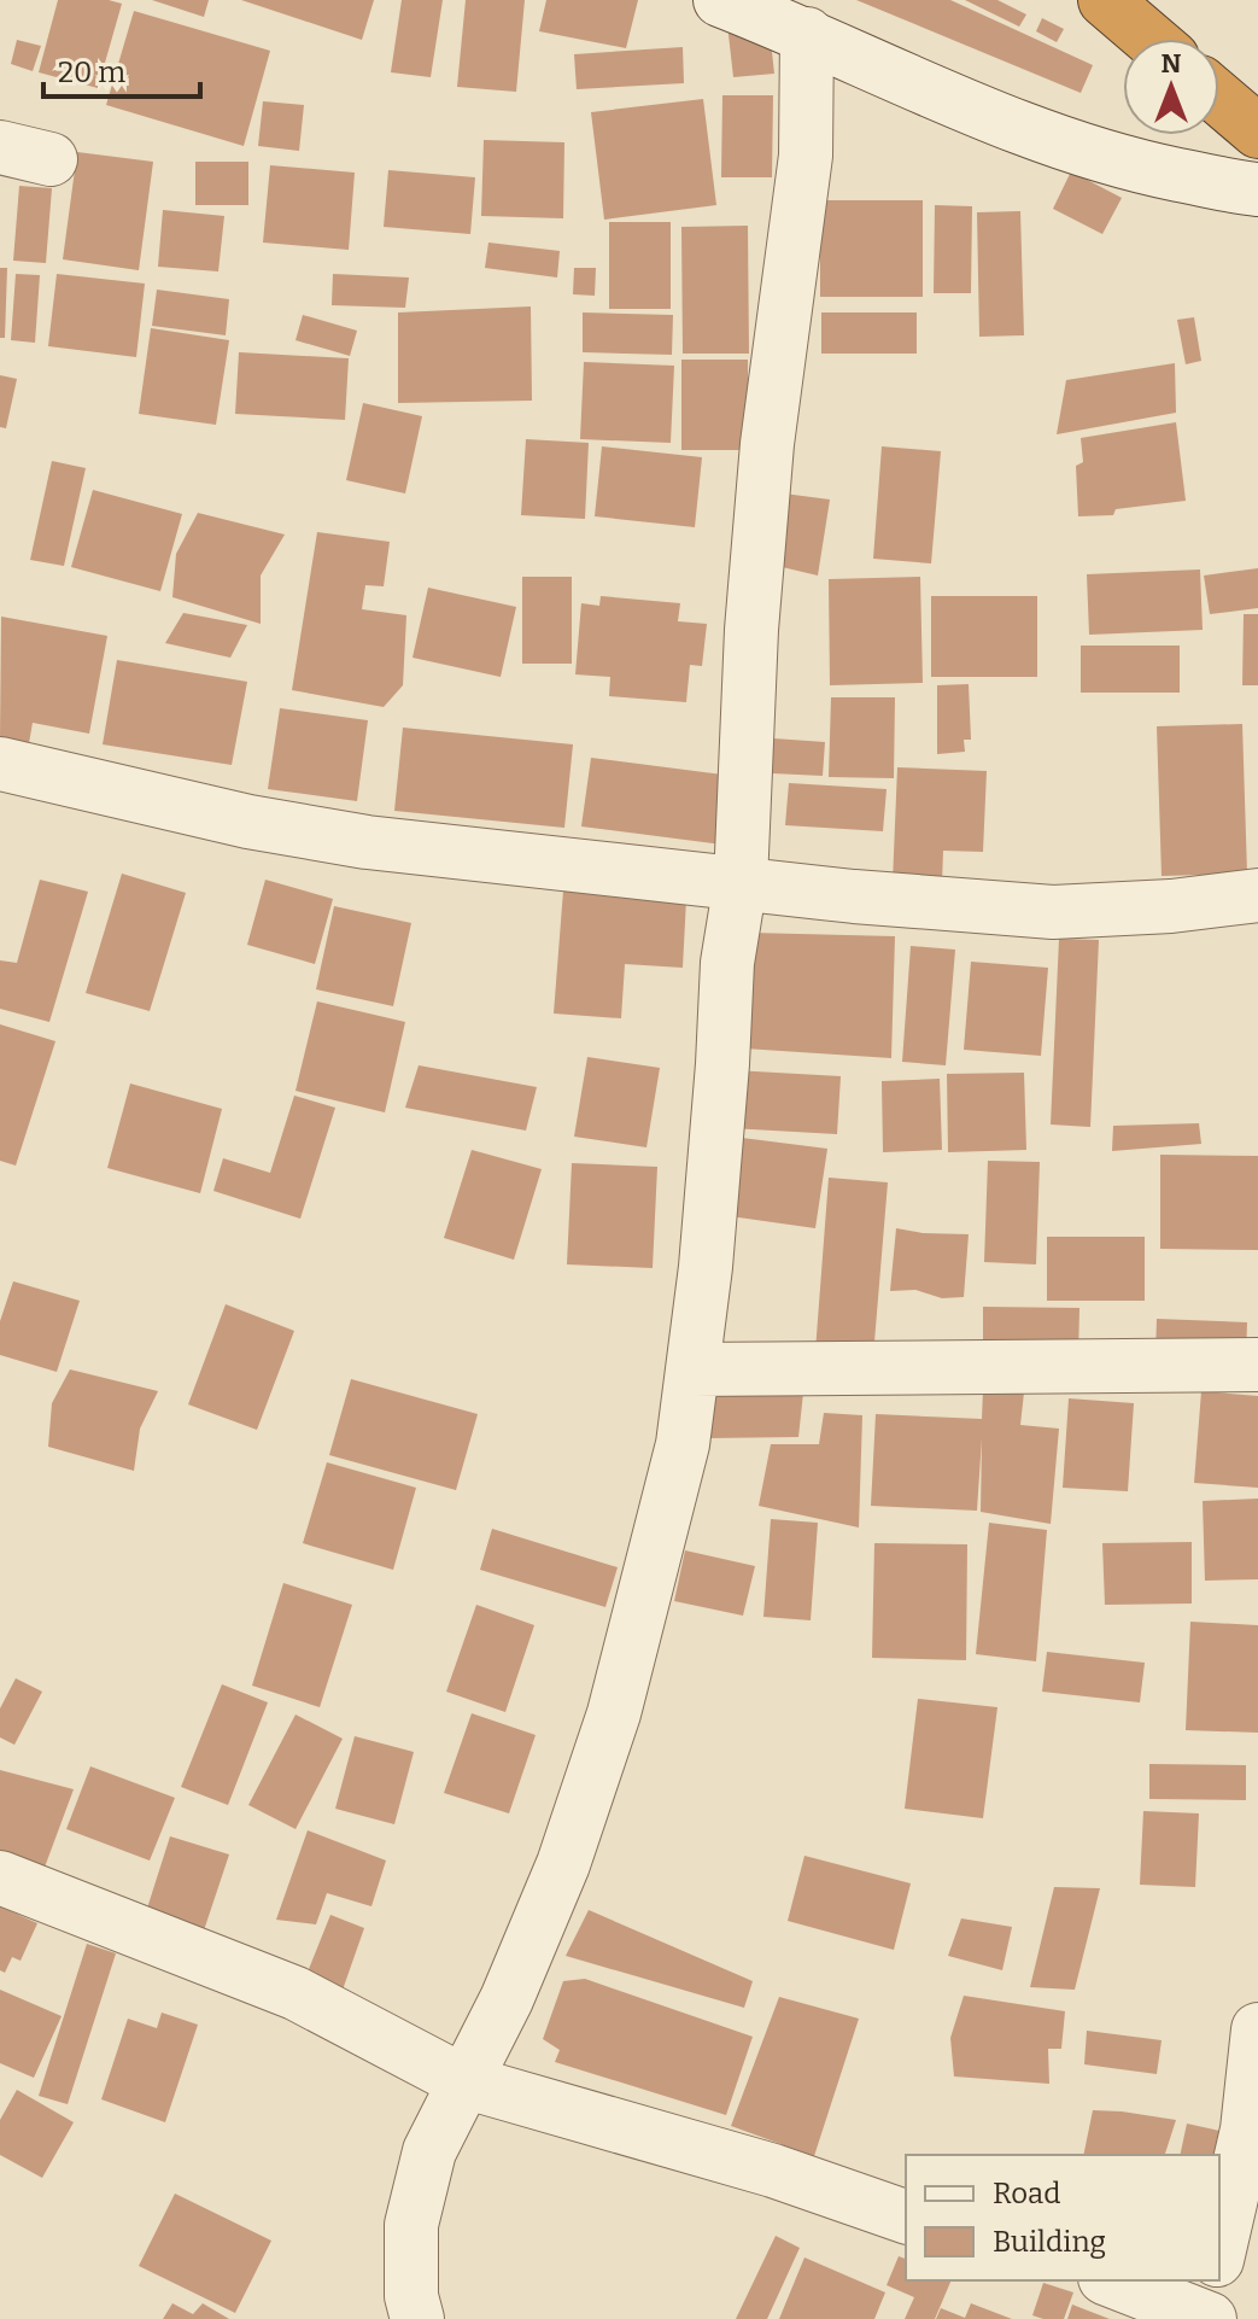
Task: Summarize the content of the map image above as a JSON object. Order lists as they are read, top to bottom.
{
  "legend": ["Road", "Building"],
  "scale_bar": "20 m",
  "north": "top"
}
